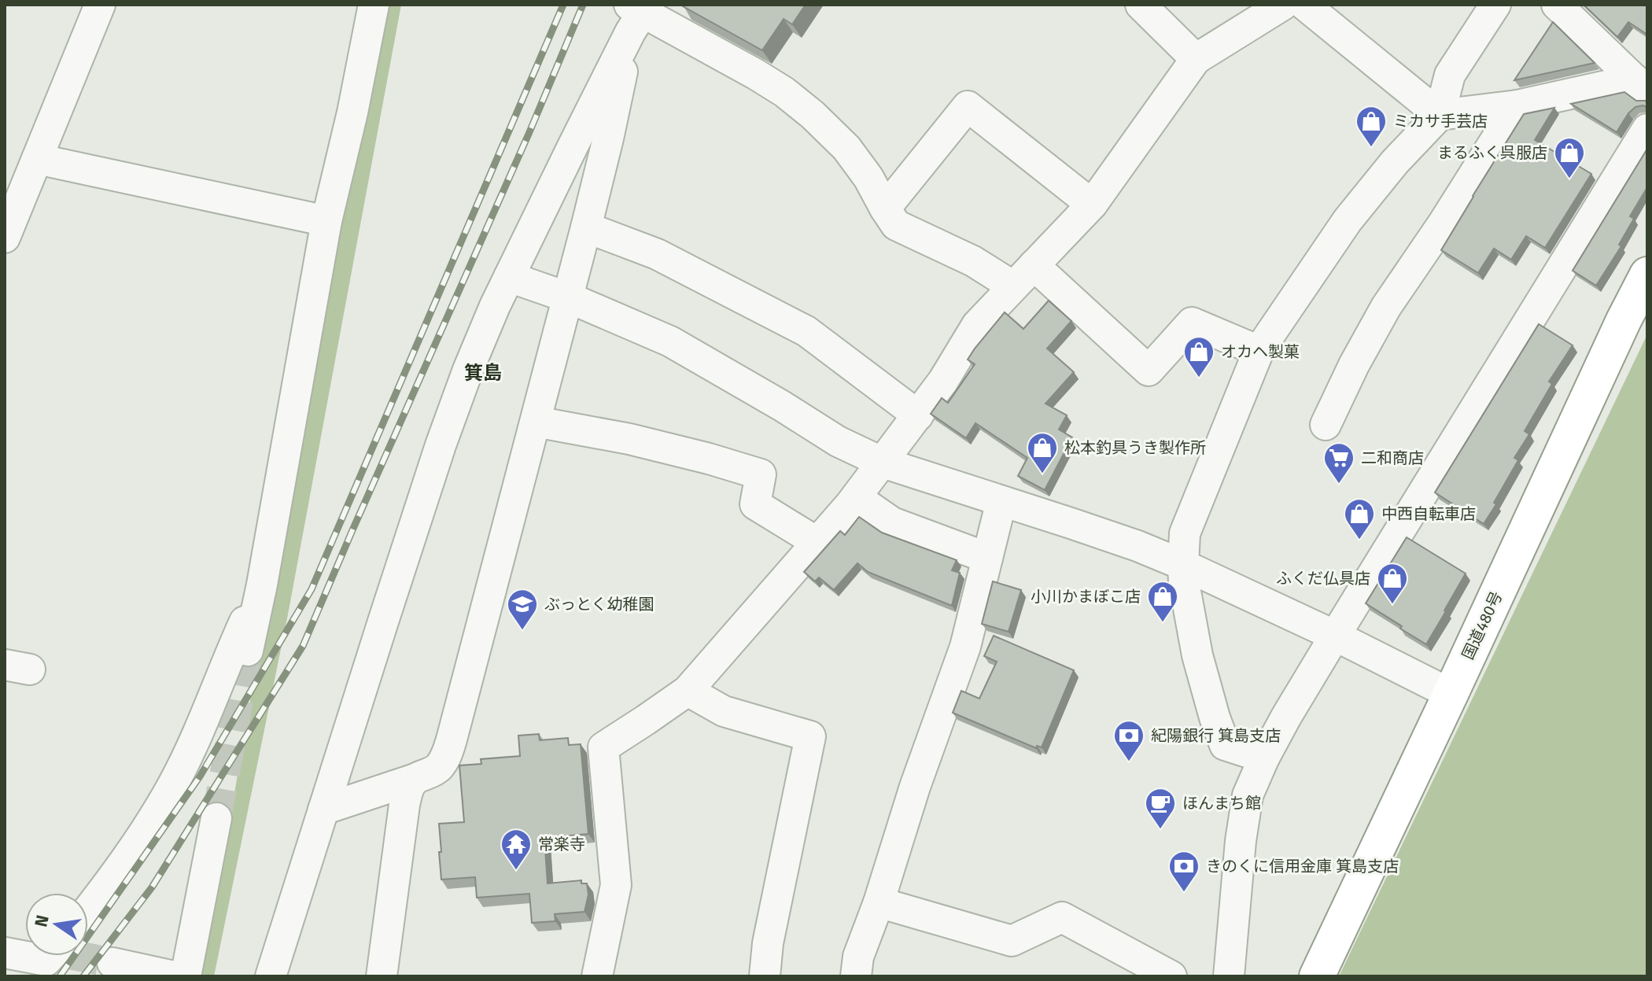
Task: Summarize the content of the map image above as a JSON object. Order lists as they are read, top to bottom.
{
  "streets": {
    "highway": ["国道480号"]
  },
  "districts": ["箕島"],
  "places": {
    "shop": [
      "ミカサ手芸店",
      "まるふく呉服店",
      "オカヘ製菓",
      "松本釣具うき製作所",
      "中西自転車店",
      "ふくだ仏具店",
      "小川かまぼこ店"
    ],
    "supermarket": ["二和商店"],
    "school or university": ["ぶっとく幼稚園"],
    "bank": ["紀陽銀行 箕島支店", "きのくに信用金庫 箕島支店"],
    "cafe": ["ほんまち館"],
    "temple": ["常楽寺"]
  },
  "north": "left"
}
